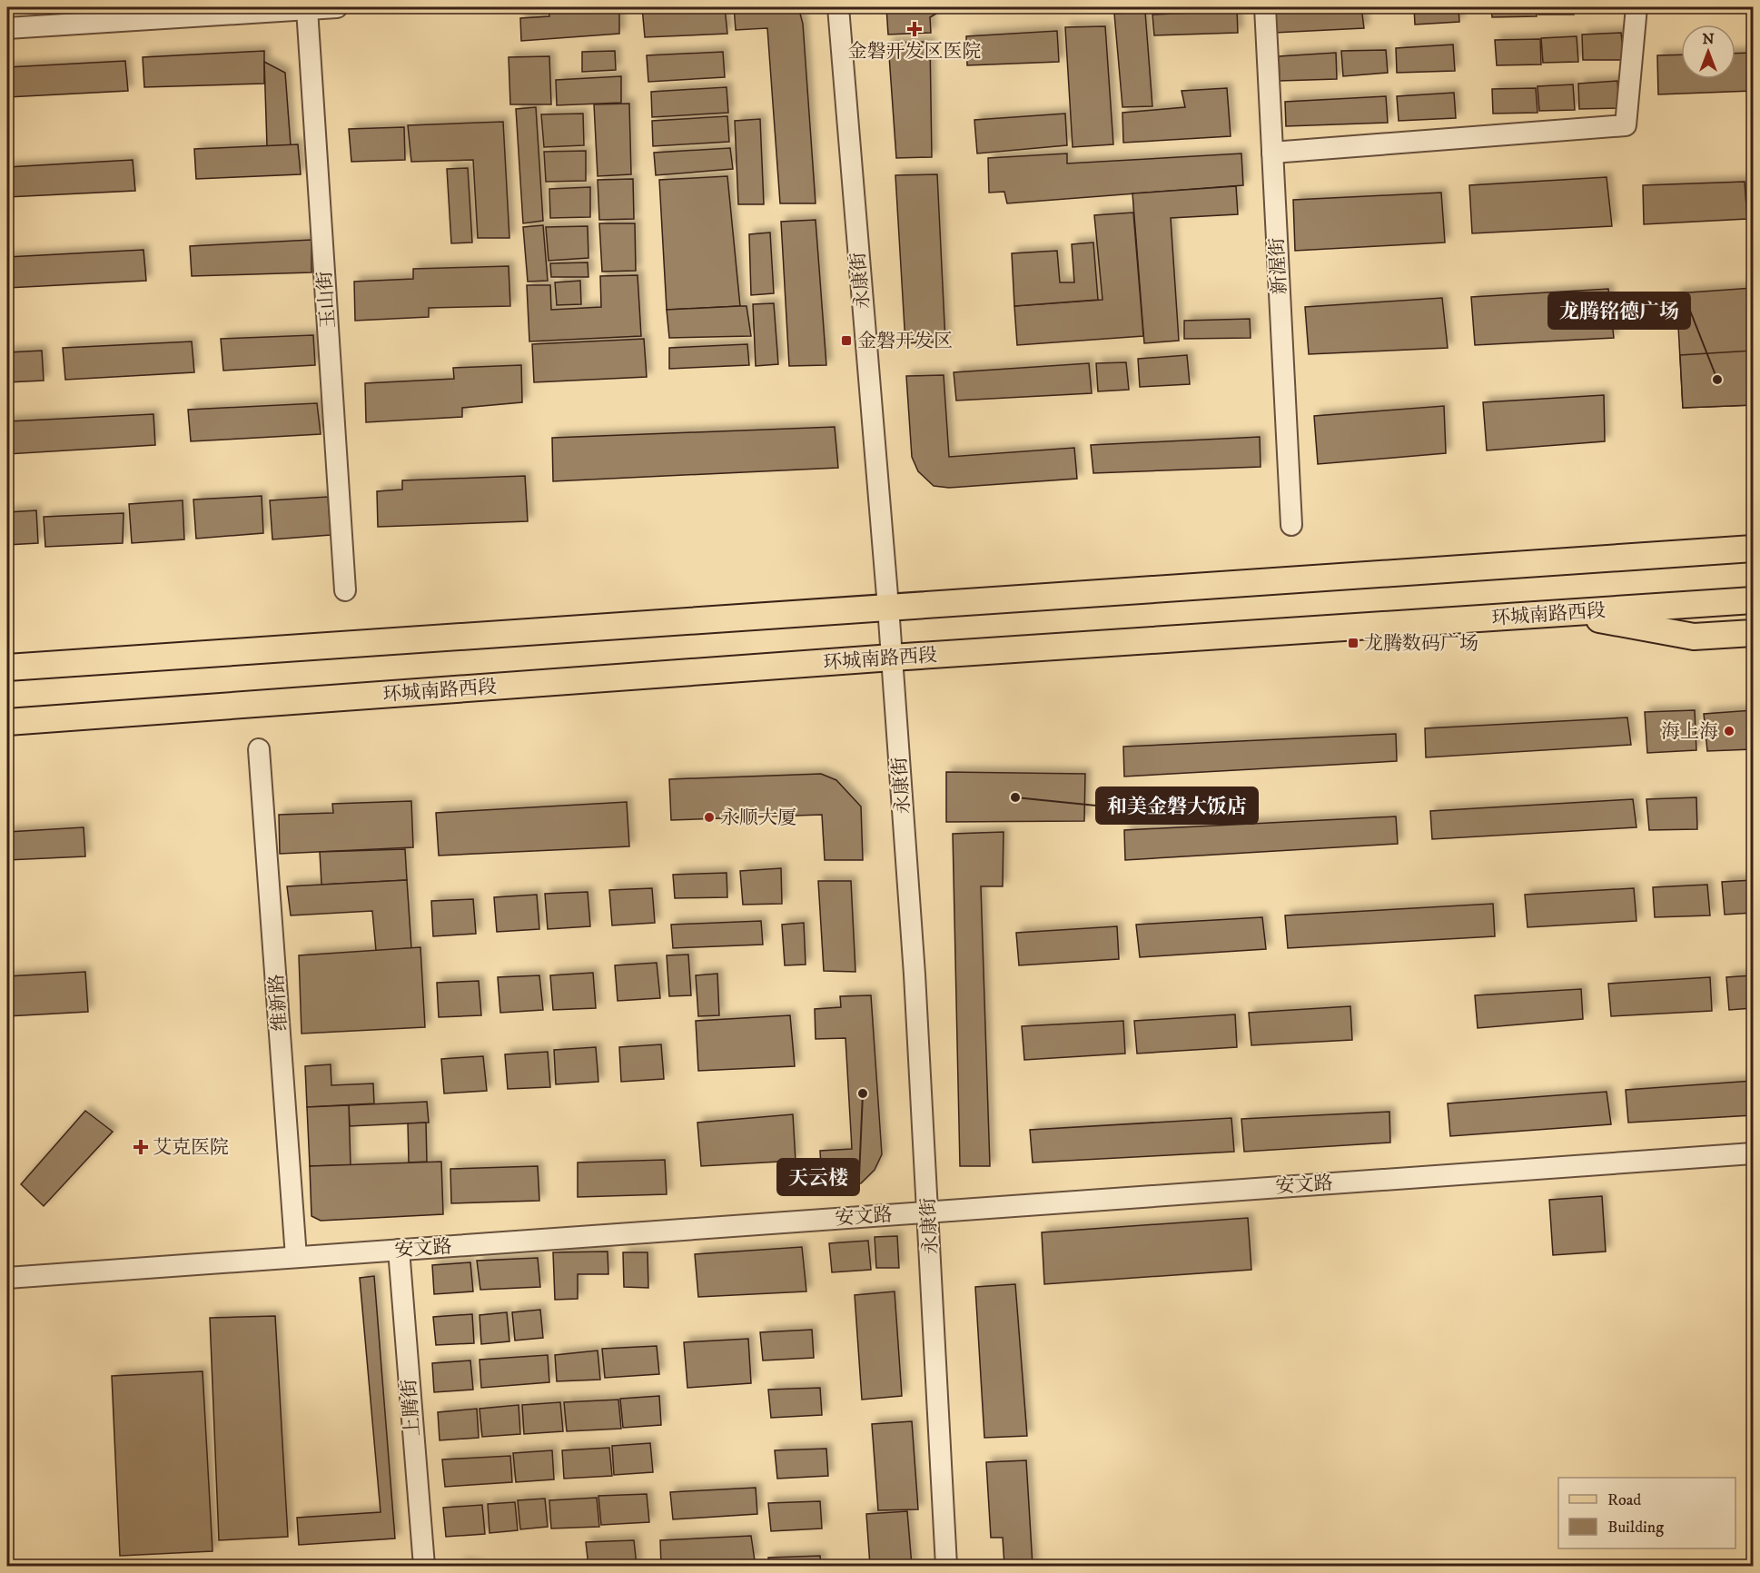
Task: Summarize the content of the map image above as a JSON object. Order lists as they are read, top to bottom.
{
  "streets": {
    "main road": ["环城南路西段"],
    "street": [
      "新渥街",
      "永康街",
      "玉山街",
      "维新路",
      "安文路",
      "上腾街"
    ]
  },
  "crossings": [
    ["永康街", "环城南路西段"],
    ["永康街", "安文路"],
    ["维新路", "安文路"],
    ["安文路", "上腾街"]
  ],
  "places": {
    "health": ["金磐开发区医院", "艾克医院"],
    "transit": ["金磐开发区", "龙腾数码广场"],
    "other": [
      "龙腾铭德广场",
      "海上海",
      "和美金磐大饭店",
      "永顺大厦",
      "天云楼"
    ]
  },
  "legend": ["Road", "Building"],
  "north": "top"
}
